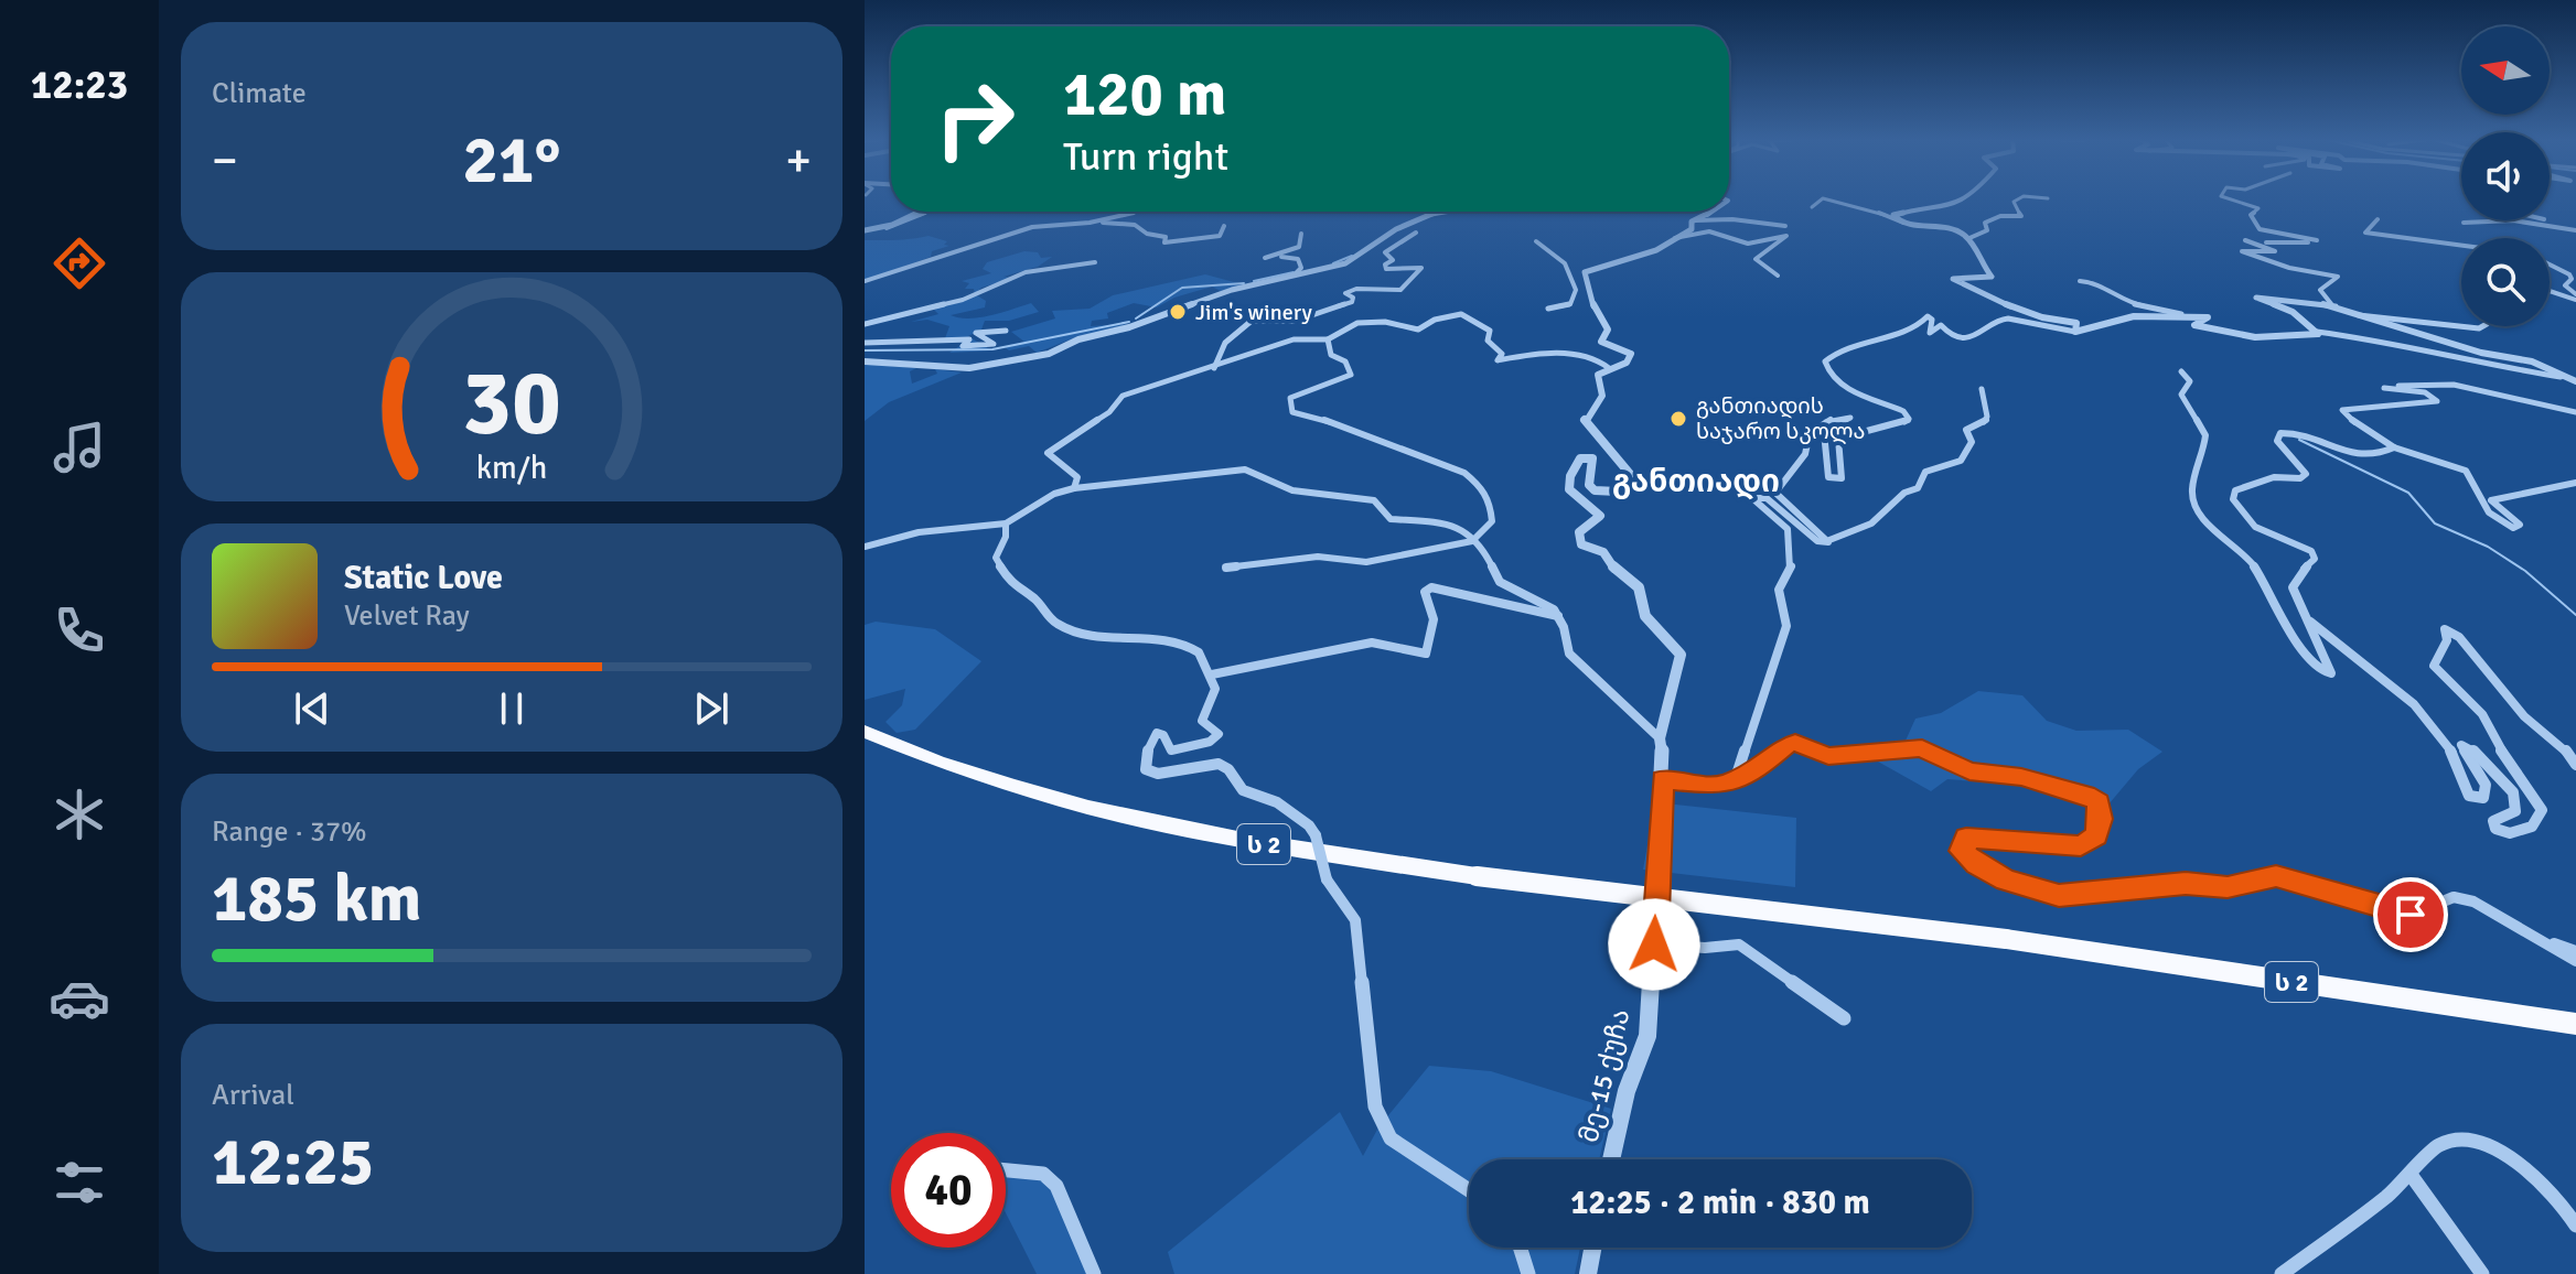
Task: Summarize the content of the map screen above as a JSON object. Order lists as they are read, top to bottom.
{
  "streets": {
    "highway": ["ს 2"],
    "street": ["მე-15 ქუჩა"]
  },
  "districts": ["განთიადი"],
  "places": ["Jim's winery", "განთიადის საჯარო სკოლა"],
  "north": "left",
  "page": {
    "tabs": "12:23",
    "tile": [
      "Climate",
      ["Range · 37%", "185 km"],
      ["Arrival", "12:25"]
    ],
    "turn": ["120 m", "Turn right"],
    "heat": ["−", "21°", "+"],
    "song": ["Static Love", "Velvet Ray"],
    "limit": "40",
    "trip": "12:25 · 2 min · 830 m",
    "gauge": ["30", "km/h"]
  }
}
